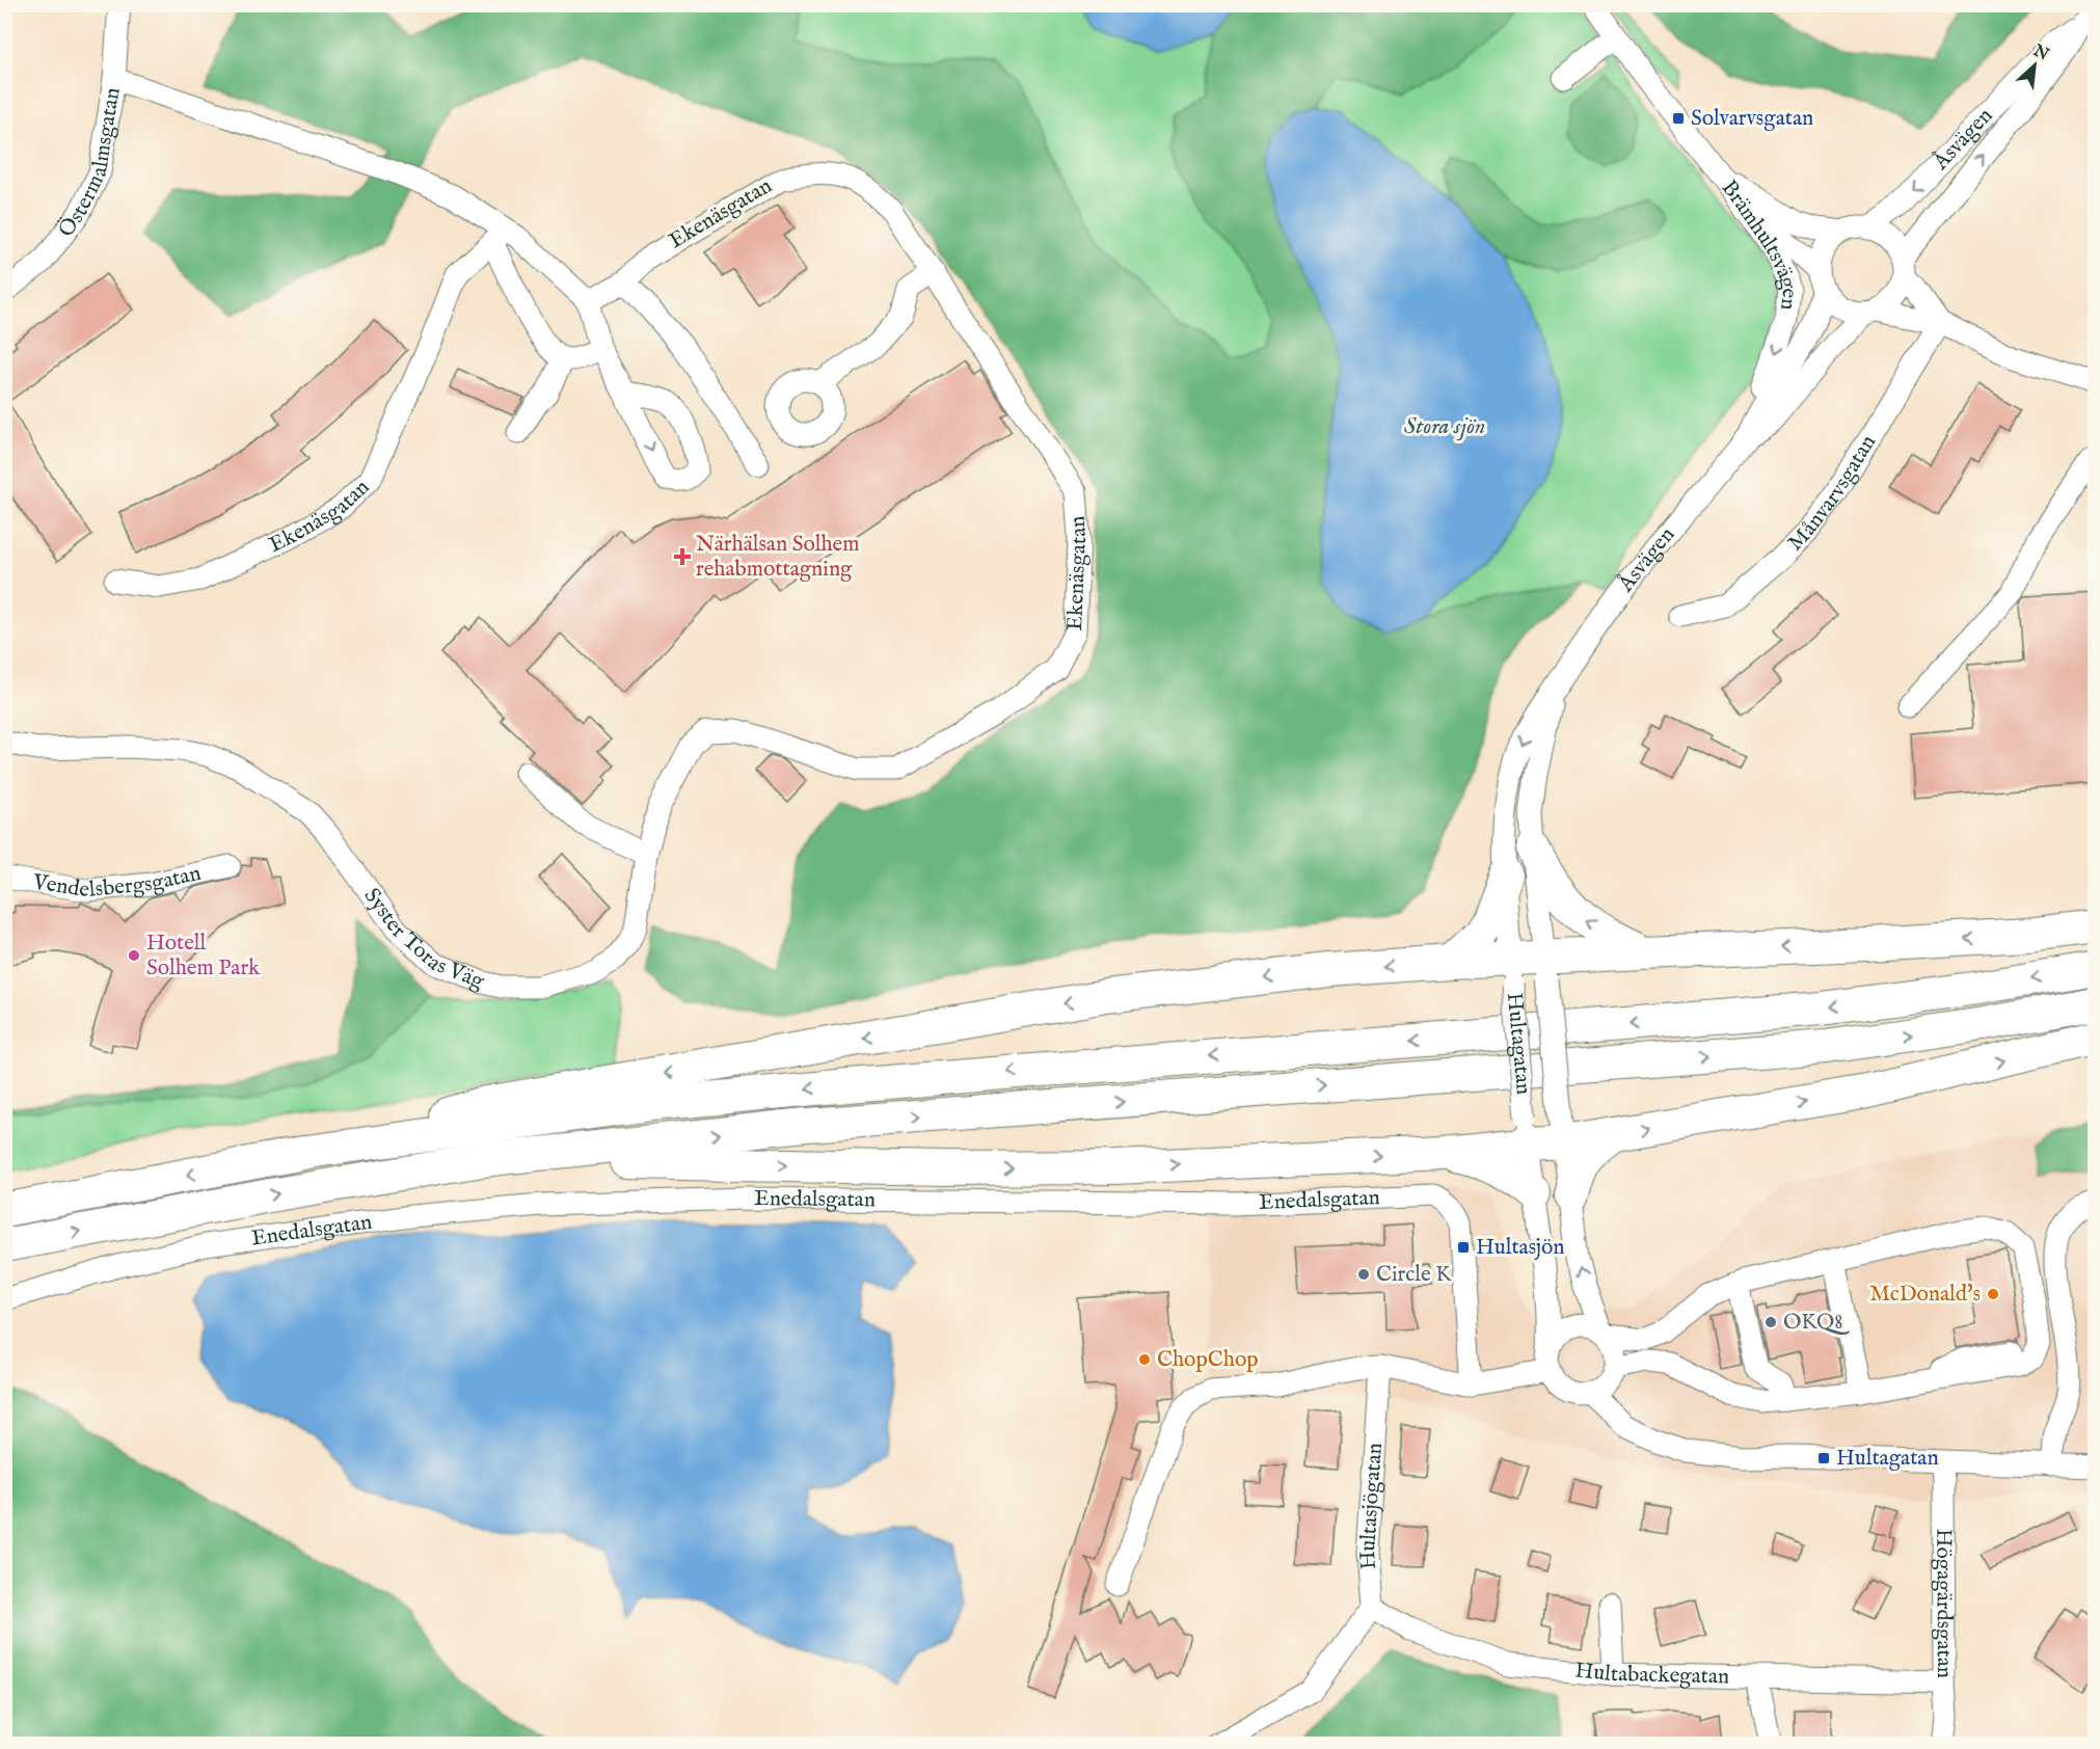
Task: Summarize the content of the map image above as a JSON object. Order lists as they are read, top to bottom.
{
  "streets": {
    "street": [
      "Åsvägen",
      "Östermalmsgatan",
      "Ekenäsgatan",
      "Brämhultsvägen",
      "Månvarvsgatan",
      "Vendelsbergsgatan",
      "Syster Toras Väg",
      "Hultagatan",
      "Enedalsgatan",
      "Hultasjögatan",
      "Högagärdsgatan",
      "Hultabackegatan"
    ]
  },
  "crossings": [
    ["Åsvägen", "Brämhultsvägen"],
    ["Åsvägen", "Hultagatan"],
    ["Ekenäsgatan", "Syster Toras Väg"],
    ["Hultasjögatan", "Hultabackegatan"],
    ["Högagärdsgatan", "Hultabackegatan"]
  ],
  "one_way": ["Brämhultsvägen"],
  "water": ["Stora sjön"],
  "places": {
    "transit": ["Solvarvsgatan", "Hultasjön", "Hultagatan"],
    "health": ["Närhälsan Solhem rehabmottagning"],
    "other": [
      "Hotell Solhem Park",
      "Circle K",
      "McDonald's",
      "OKQ8",
      "ChopChop"
    ]
  },
  "north": "top right"
}
